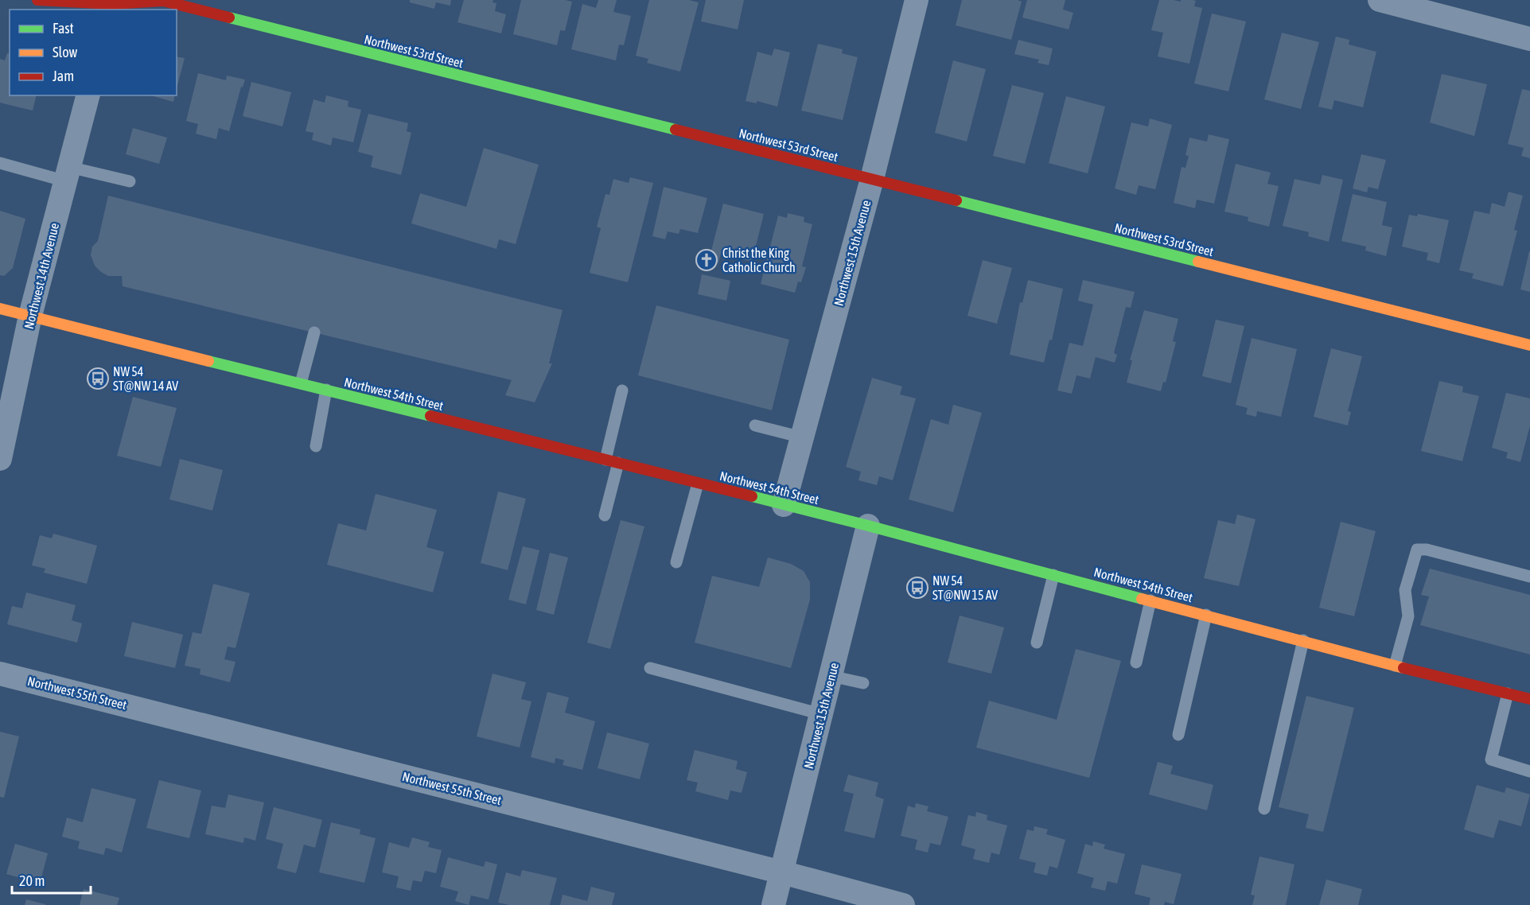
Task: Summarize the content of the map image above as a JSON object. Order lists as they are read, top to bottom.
{
  "streets": {
    "main road": ["Northwest 53rd Street", "Northwest 54th Street"],
    "street": ["Northwest 15th Avenue", "Northwest 14th Avenue", "Northwest 55th Street"]
  },
  "crossings": [
    ["Northwest 53rd Street", "Northwest 15th Avenue"],
    ["Northwest 15th Avenue", "Northwest 54th Street"],
    ["Northwest 15th Avenue", "Northwest 55th Street"],
    ["Northwest 14th Avenue", "Northwest 54th Street"]
  ],
  "places": {
    "church": ["Christ the King Catholic Church"],
    "bus stop": ["NW 54 ST@NW 14 AV", "NW 54 ST@NW 15 AV"]
  },
  "legend": ["Fast", "Slow", "Jam"],
  "scale_bar": "20 m"
}
